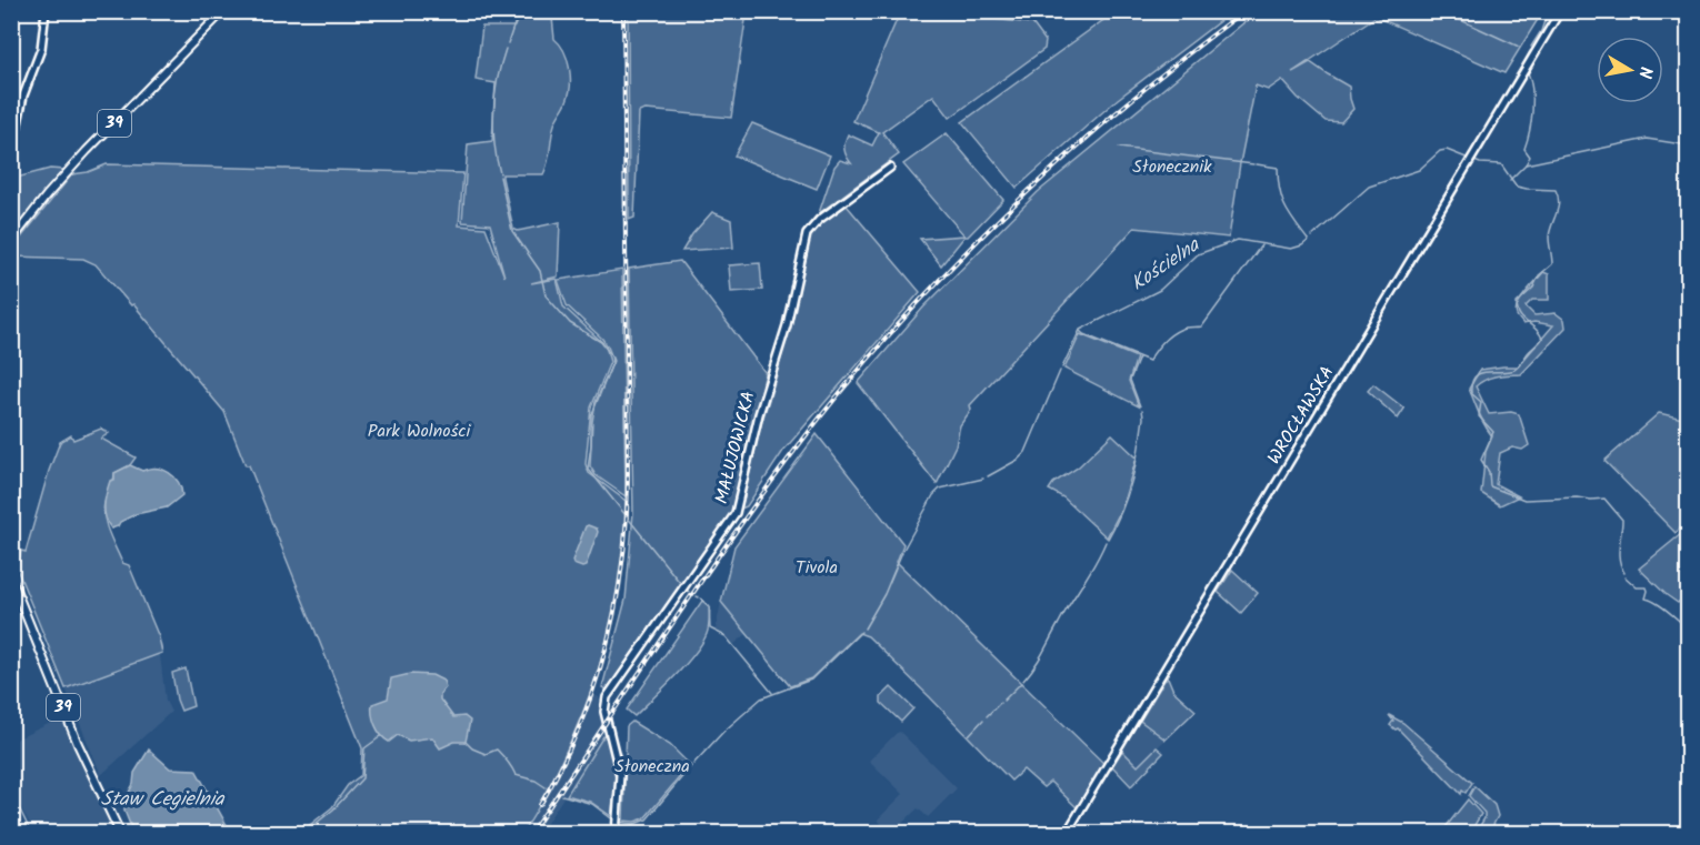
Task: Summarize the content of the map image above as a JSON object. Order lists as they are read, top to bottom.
{
  "streets": {
    "main road": ["39"],
    "street": ["WROCŁAWSKA", "MAŁUJOWICKA"]
  },
  "water": ["Kościelna", "Staw Cegielnia"],
  "parks": [
    "Słonecznik",
    "Park Wolności",
    "Tivola",
    "Słoneczna"
  ],
  "north": "right"
}
